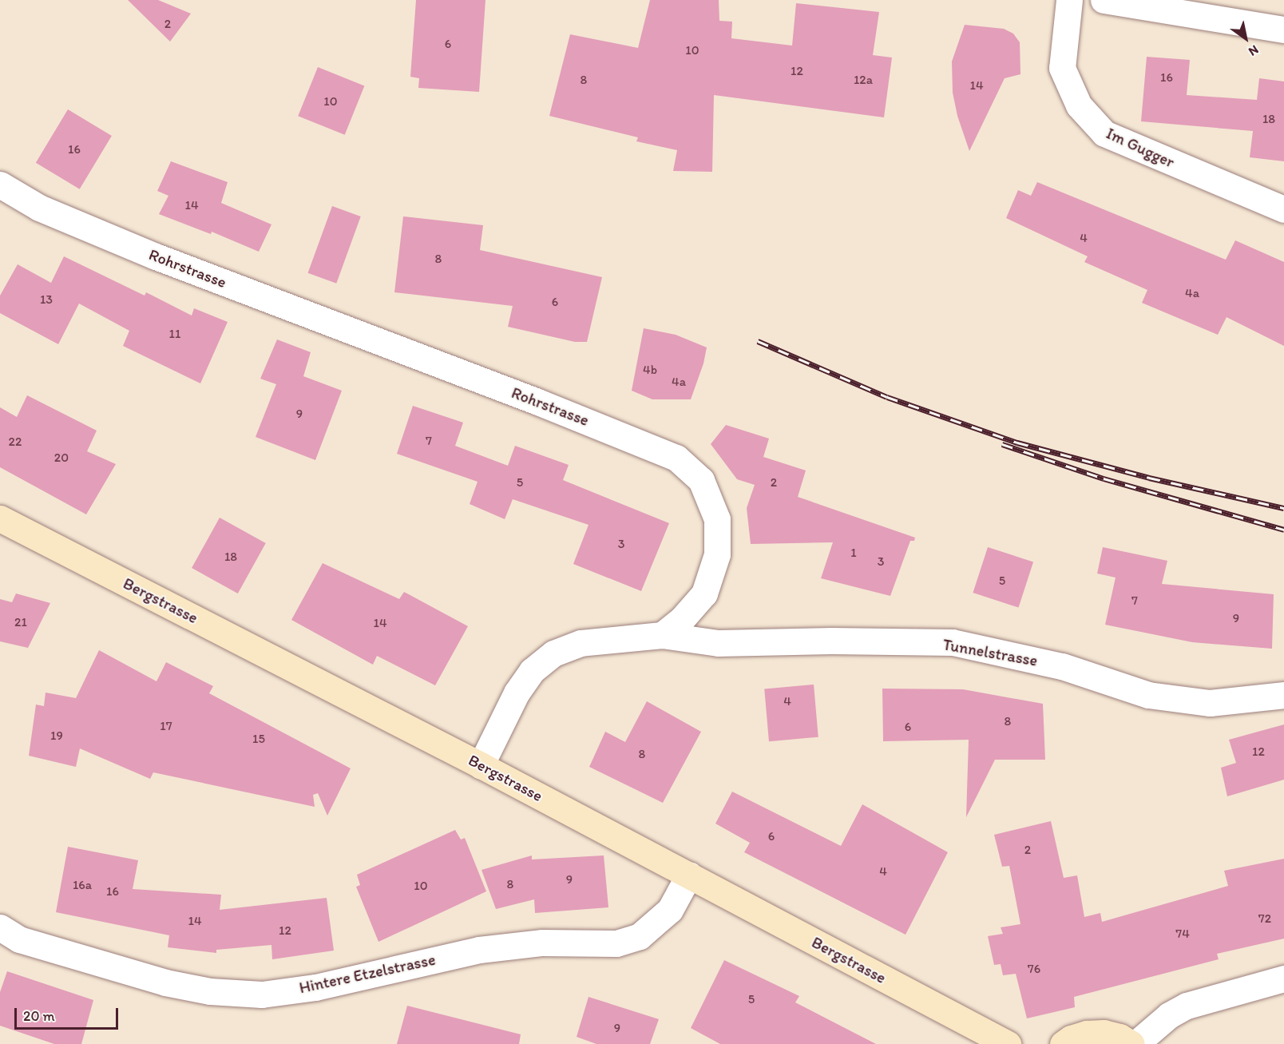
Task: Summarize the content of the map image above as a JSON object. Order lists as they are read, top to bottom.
{
  "streets": {
    "street": [
      "Im Gugger",
      "Rohrstrasse",
      "Bergstrasse",
      "Tunnelstrasse",
      "Hintere Etzelstrasse"
    ]
  },
  "crossings": [
    ["Rohrstrasse", "Tunnelstrasse"],
    ["Bergstrasse", "Hintere Etzelstrasse"]
  ],
  "house_numbers": [
    "2",
    "6",
    "10",
    "12",
    "16",
    "8",
    "12a",
    "14",
    "10",
    "18",
    "16",
    "14",
    "4",
    "8",
    "4a",
    "13",
    "6",
    "11",
    "4b",
    "4a",
    "9",
    "7",
    "22",
    "20",
    "5",
    "2",
    "3",
    "1",
    "18",
    "3",
    "5",
    "7",
    "9",
    "21",
    "14",
    "4",
    "8",
    "17",
    "6",
    "19",
    "15",
    "12",
    "8",
    "6",
    "2",
    "4",
    "9",
    "8",
    "16a",
    "10",
    "16",
    "72",
    "14",
    "12",
    "74",
    "76",
    "5",
    "9"
  ],
  "scale_bar": "20 m",
  "north": "bottom right"
}
